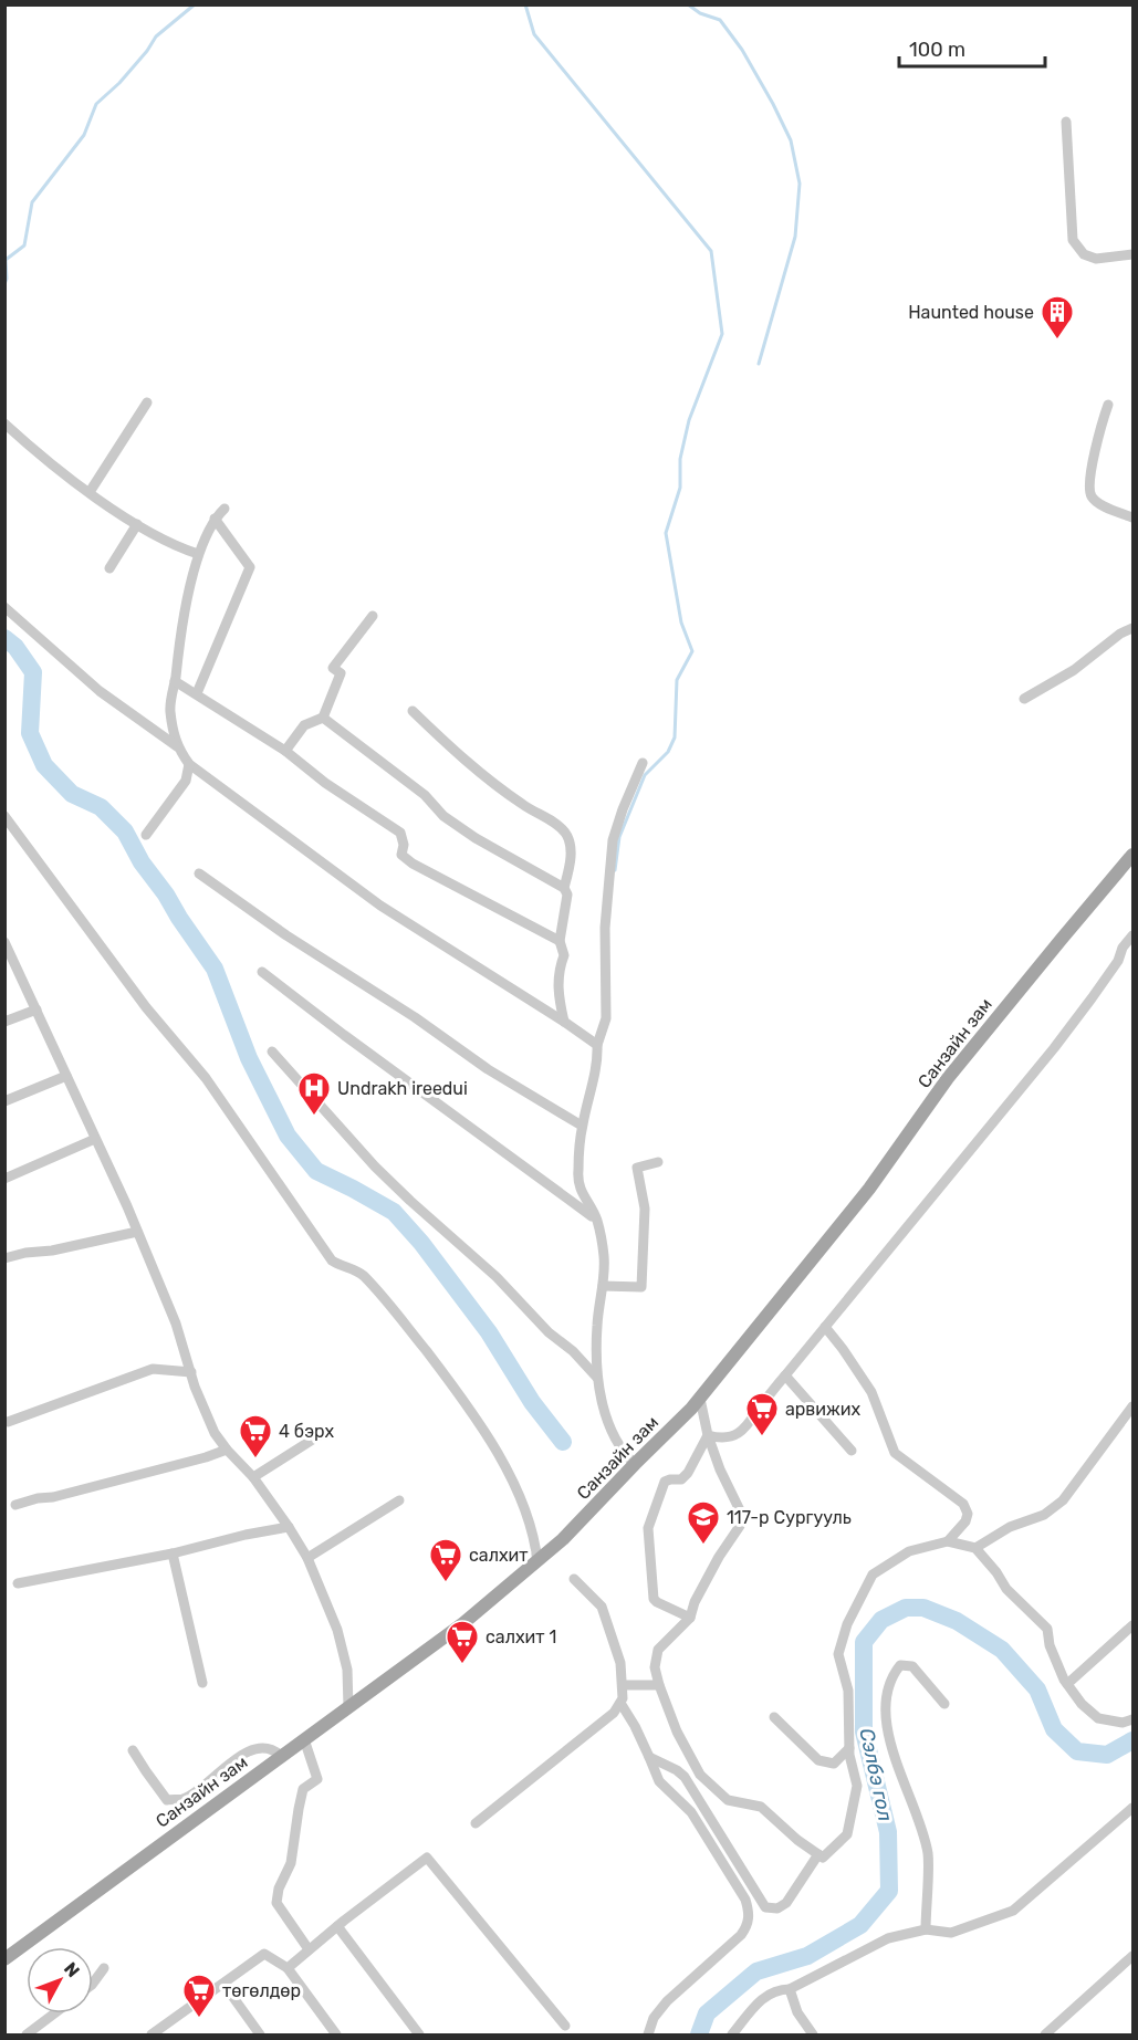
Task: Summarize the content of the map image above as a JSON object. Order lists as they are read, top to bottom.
{
  "streets": {
    "main road": ["Санзайн зам"]
  },
  "water": ["Сэлбэ гол"],
  "places": {
    "building": ["Haunted house"],
    "hospital": ["Undrakh ireedui"],
    "supermarket": [
      "арвижих",
      "4 бэрх",
      "салхит",
      "салхит 1",
      "төгөлдөр"
    ],
    "school or university": ["117-р Сургууль"]
  },
  "scale_bar": "100 m",
  "north": "top right"
}
